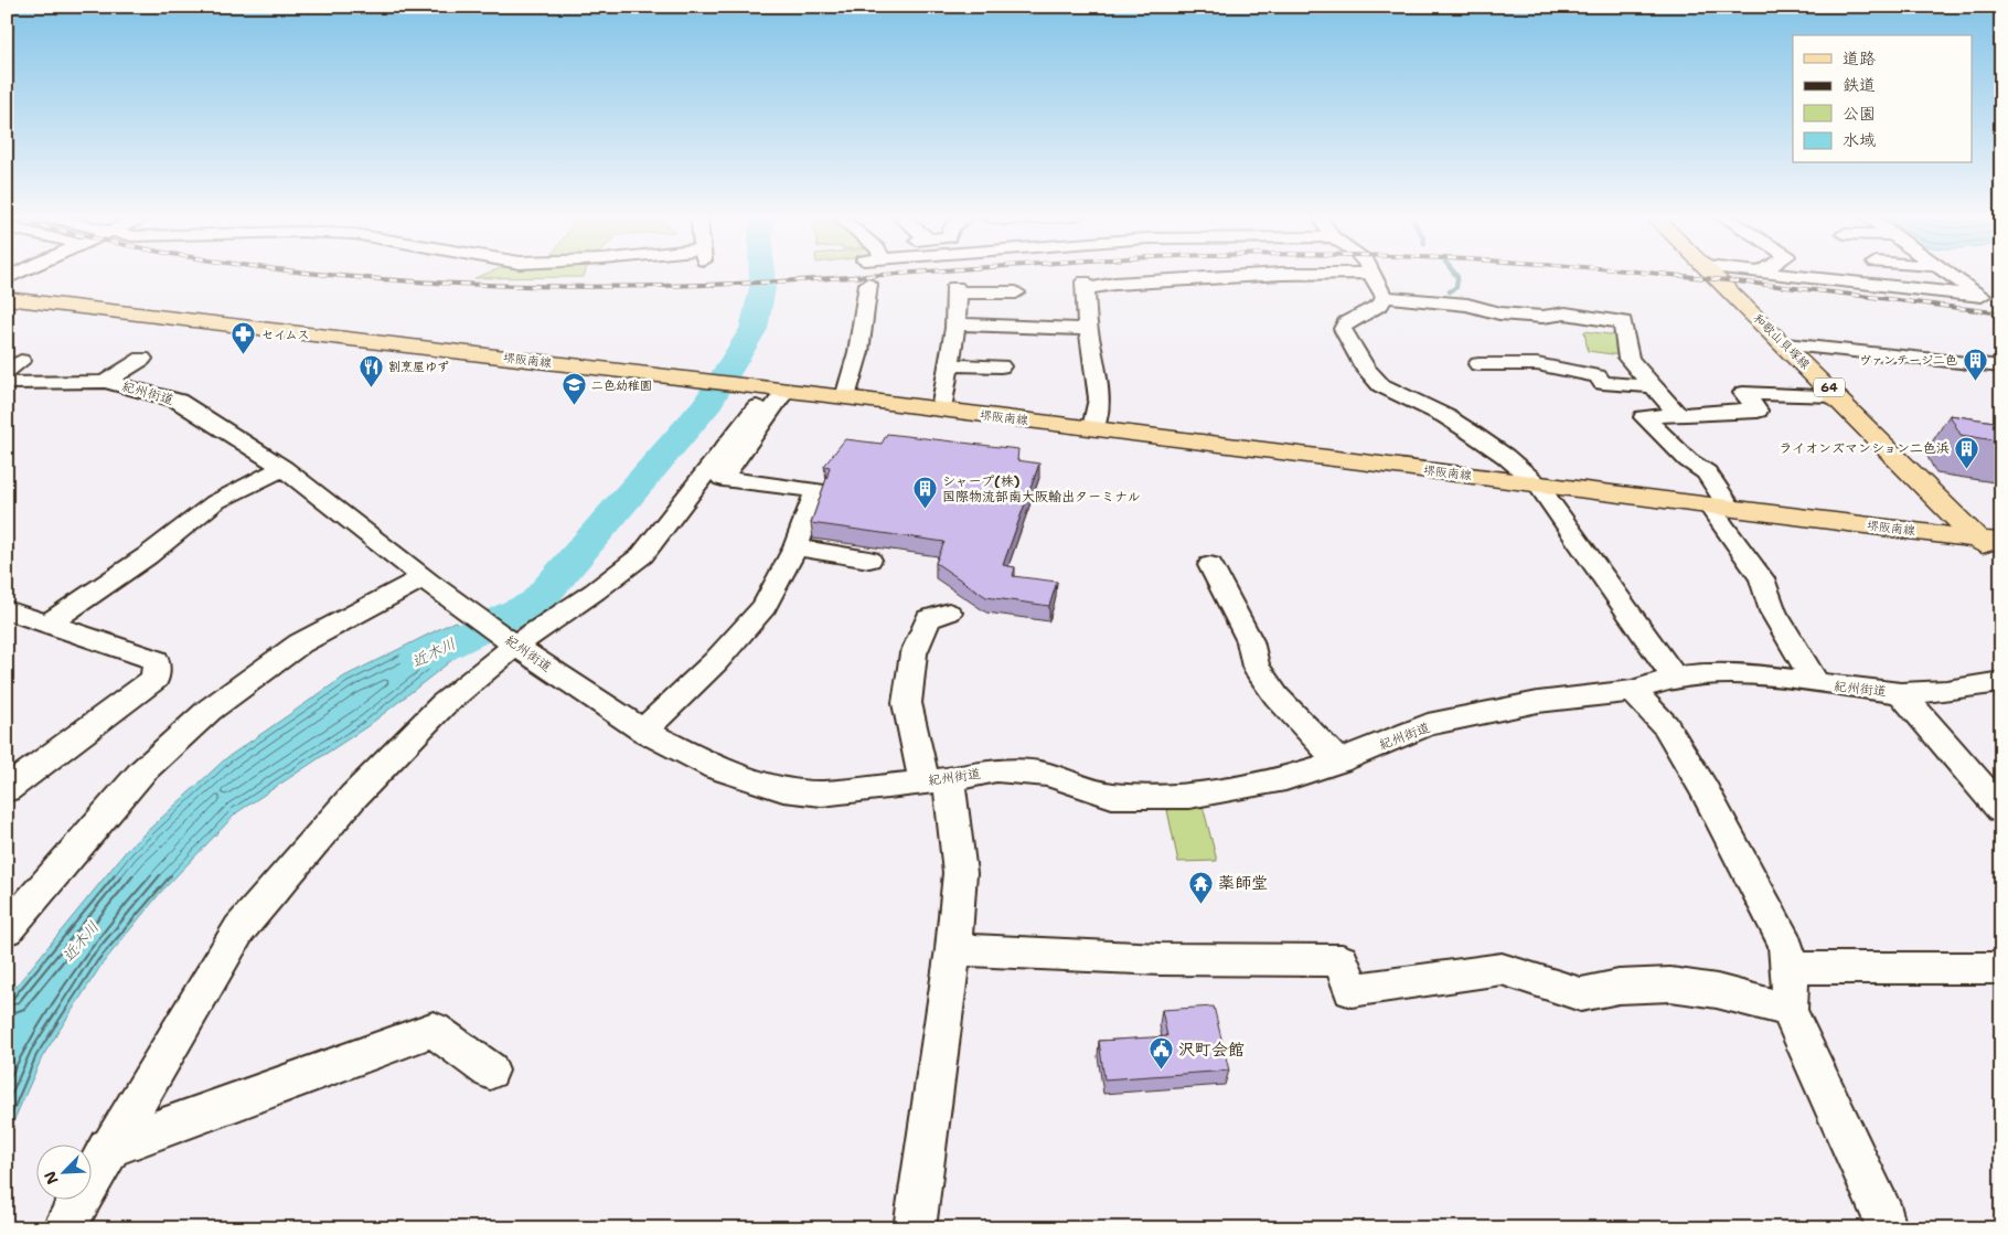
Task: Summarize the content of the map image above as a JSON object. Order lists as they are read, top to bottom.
{
  "streets": {
    "main road": ["和歌山貝塚線", "堺阪南線", "64"],
    "street": ["紀州街道"]
  },
  "crossings": [
    ["和歌山貝塚線", "堺阪南線"]
  ],
  "water": ["近木川"],
  "places": {
    "pharmacy": ["セイムス"],
    "building": ["ヴァンテージ二色", "ライオンズマンション二色浜", "シャープ(株) 国際物流部南大阪輸出ターミナル"],
    "restaurant": ["割烹屋ゆず"],
    "school or university": ["二色幼稚園"],
    "temple": ["薬師堂"],
    "public building": ["沢町会館"]
  },
  "legend": [
    "道路",
    "鉄道",
    "公園",
    "水域"
  ],
  "north": "bottom left"
}
